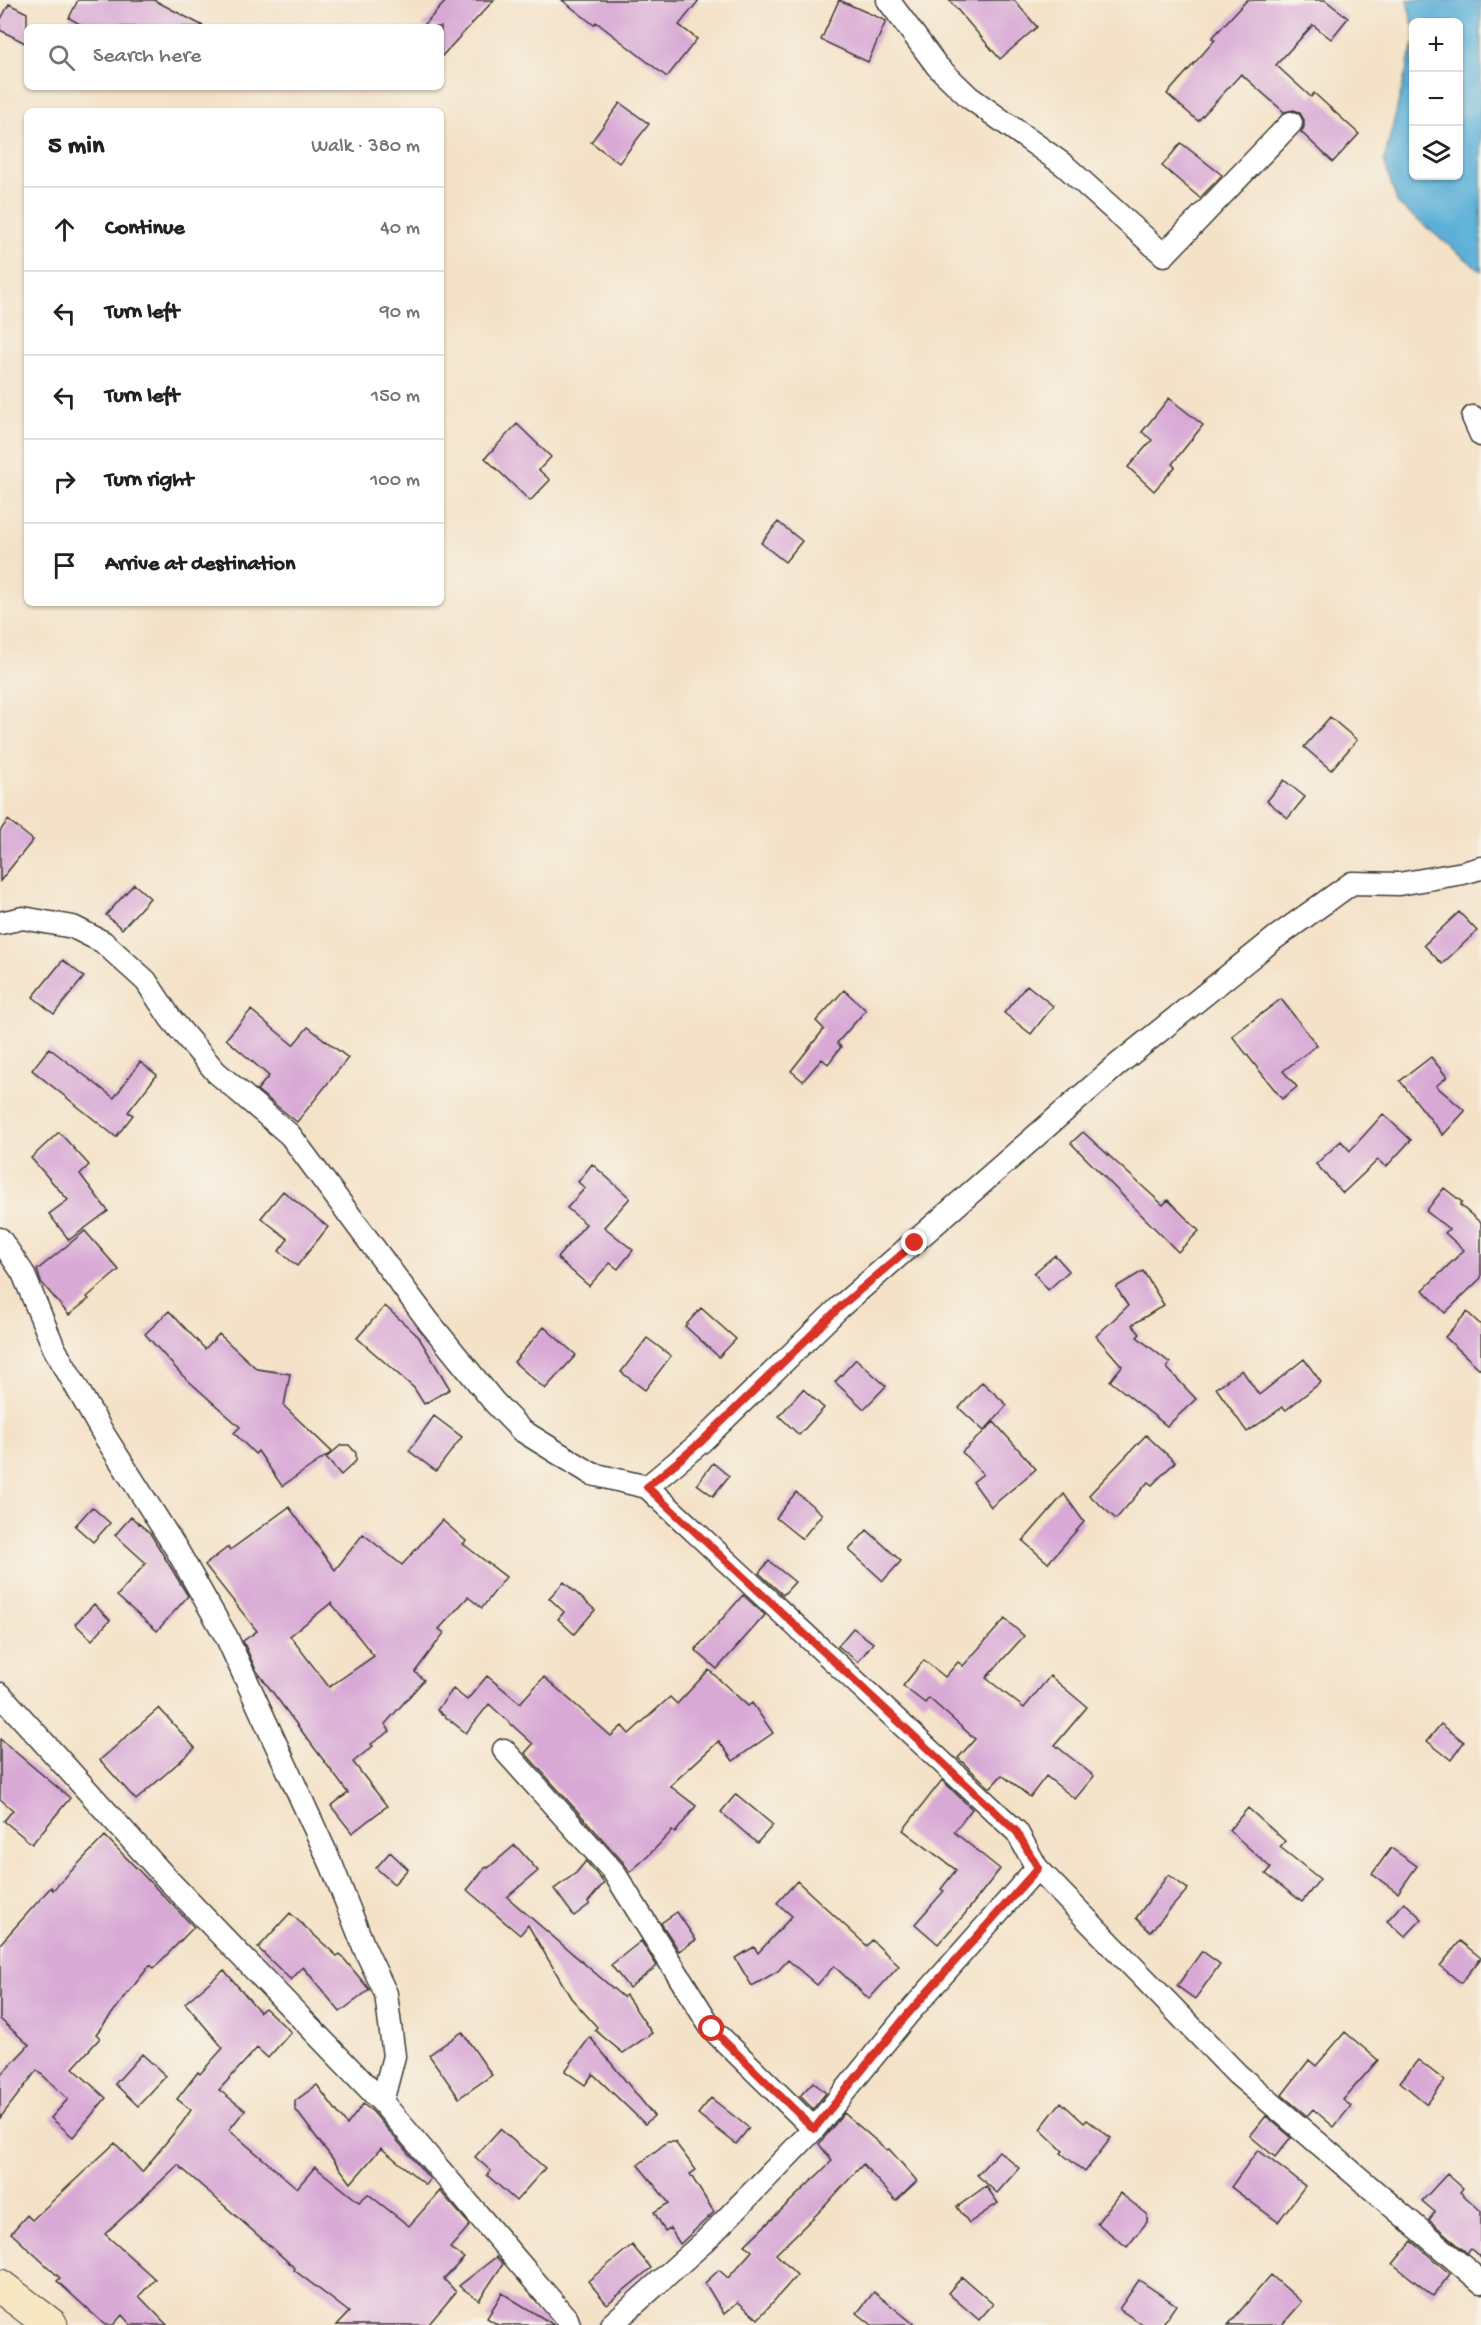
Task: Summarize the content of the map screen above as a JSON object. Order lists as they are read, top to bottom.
{
  "page": {
    "map_buttons": ["+", "−"],
    "search": "Search here",
    "heading": ["5 min", "Walk · 380 m"],
    "list": [
      ["Continue", "40 m"],
      ["Turn left", "90 m"],
      ["Turn left", "150 m"],
      ["Turn right", "100 m"],
      "Arrive at destination"
    ]
  }
}
